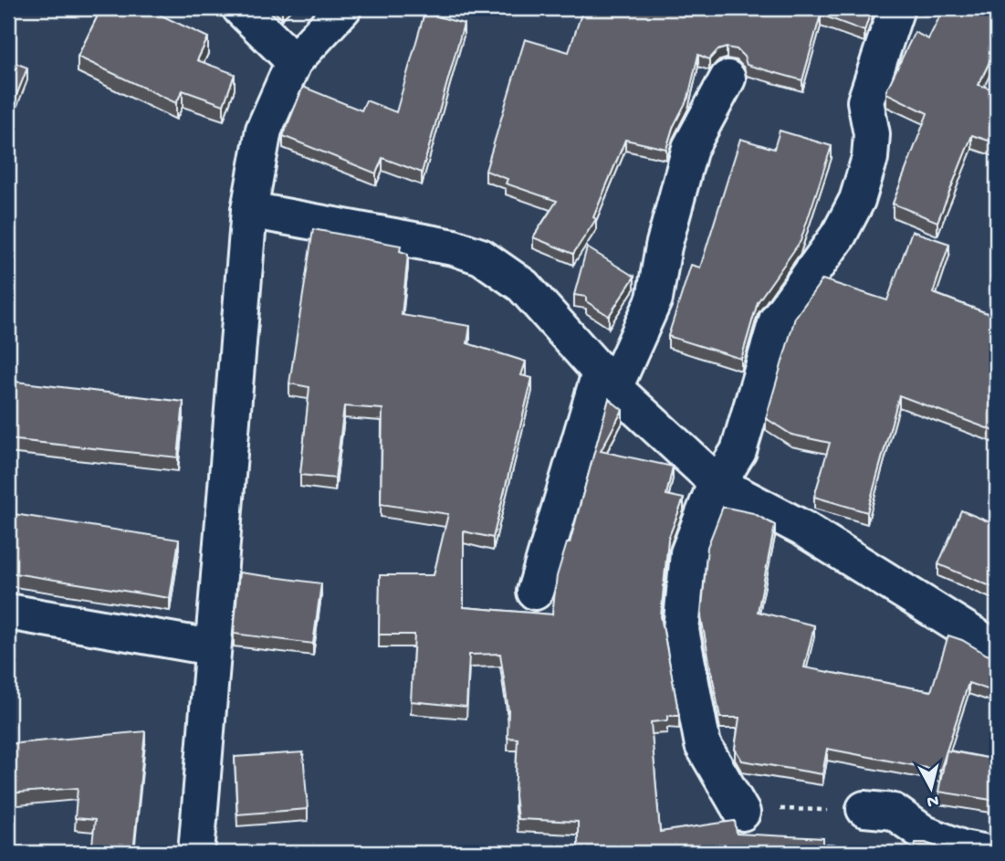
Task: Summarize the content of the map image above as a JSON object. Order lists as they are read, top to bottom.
{
  "north": "bottom"
}
